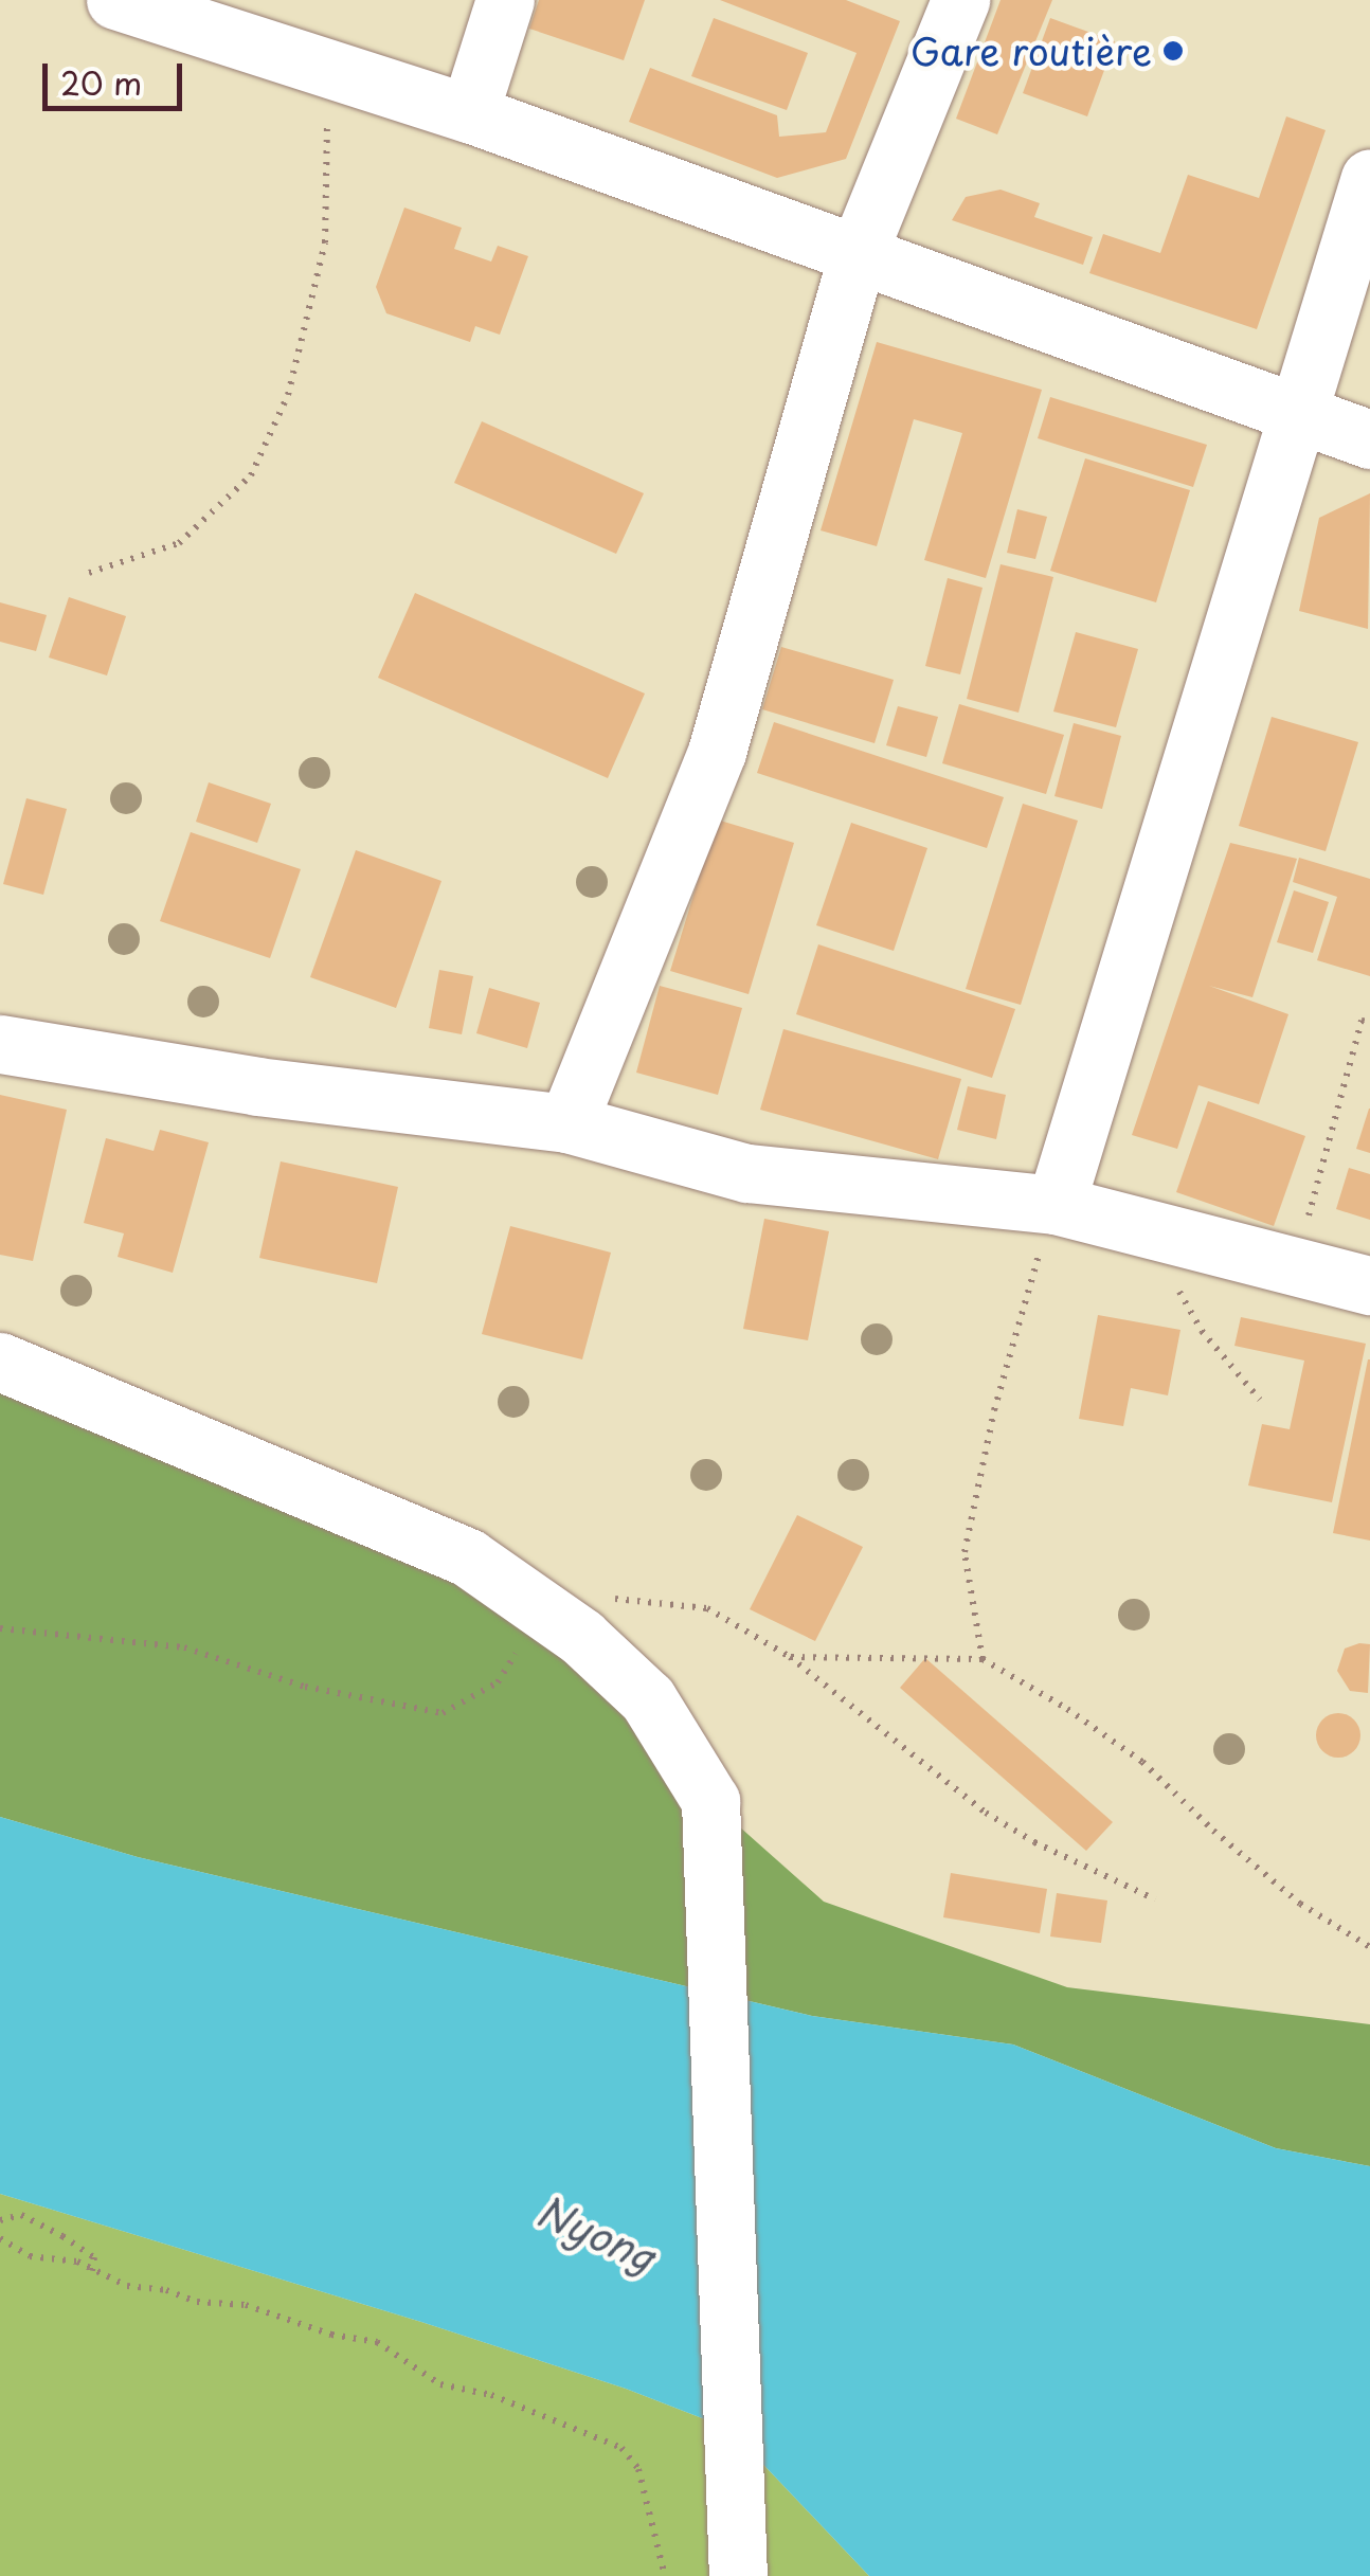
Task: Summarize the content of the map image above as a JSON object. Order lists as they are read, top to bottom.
{
  "water": ["Nyong"],
  "places": ["Gare routière"],
  "scale_bar": "20 m"
}
